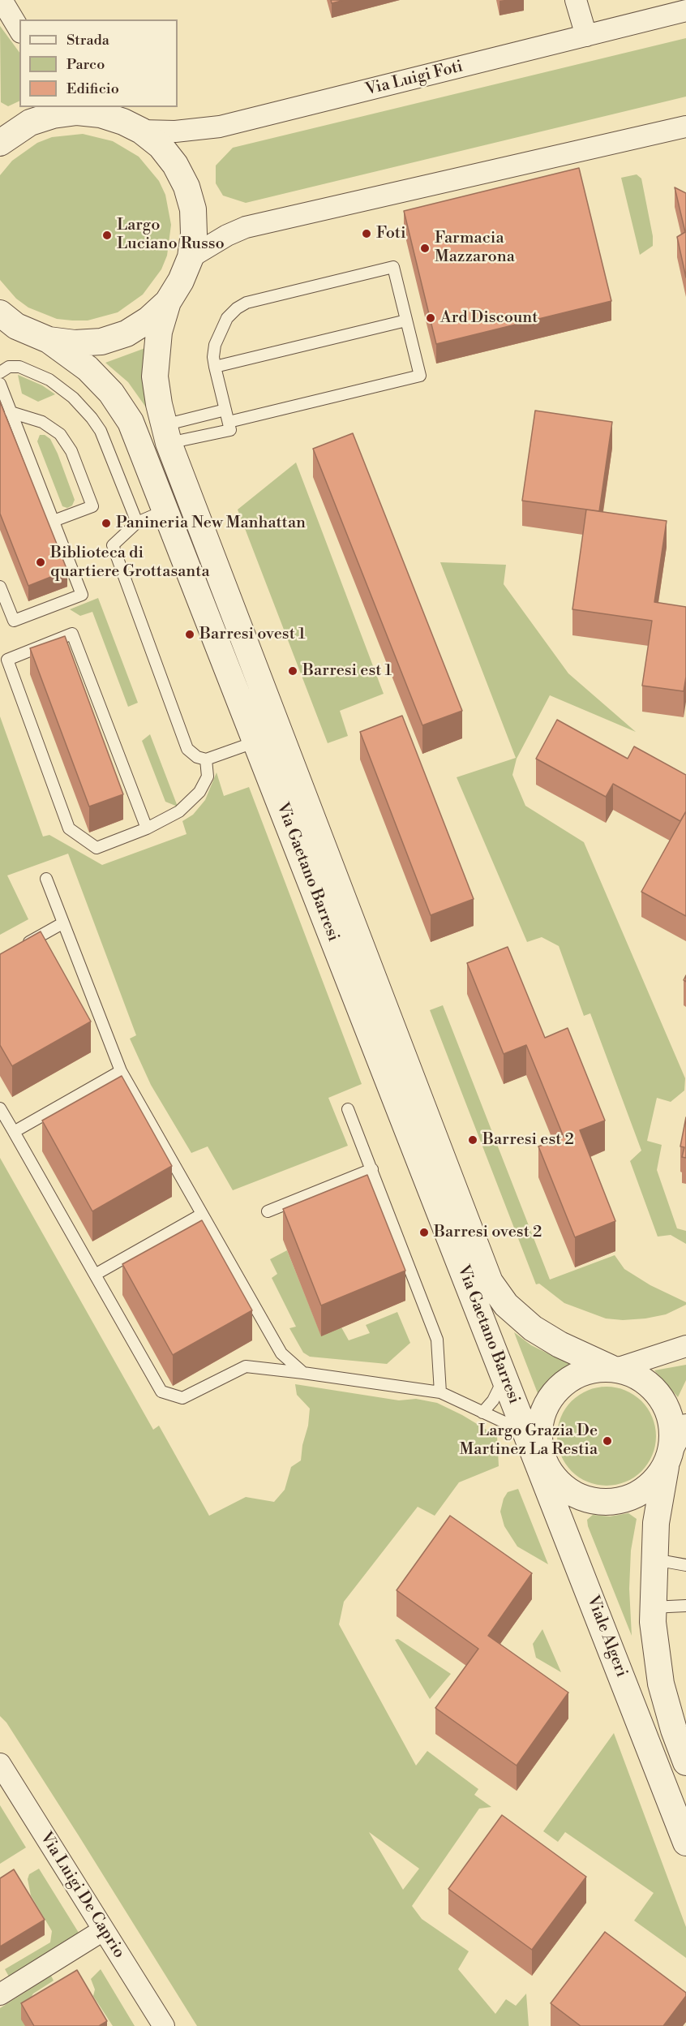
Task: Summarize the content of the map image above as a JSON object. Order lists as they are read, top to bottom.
{
  "streets": {
    "street": [
      "Via Luigi Foti",
      "Via Gaetano Barresi",
      "Viale Algeri",
      "Via Luigi De Caprio"
    ]
  },
  "crossings": [
    ["Via Gaetano Barresi", "Viale Algeri"]
  ],
  "places": [
    "Foti",
    "Largo Luciano Russo",
    "Farmacia Mazzarona",
    "Ard Discount",
    "Panineria New Manhattan",
    "Biblioteca di quartiere Grottasanta",
    "Barresi ovest 1",
    "Barresi est 1",
    "Barresi est 2",
    "Barresi ovest 2",
    "Largo Grazia De Martinez La Restia"
  ],
  "legend": ["Strada", "Parco", "Edificio"]
}
